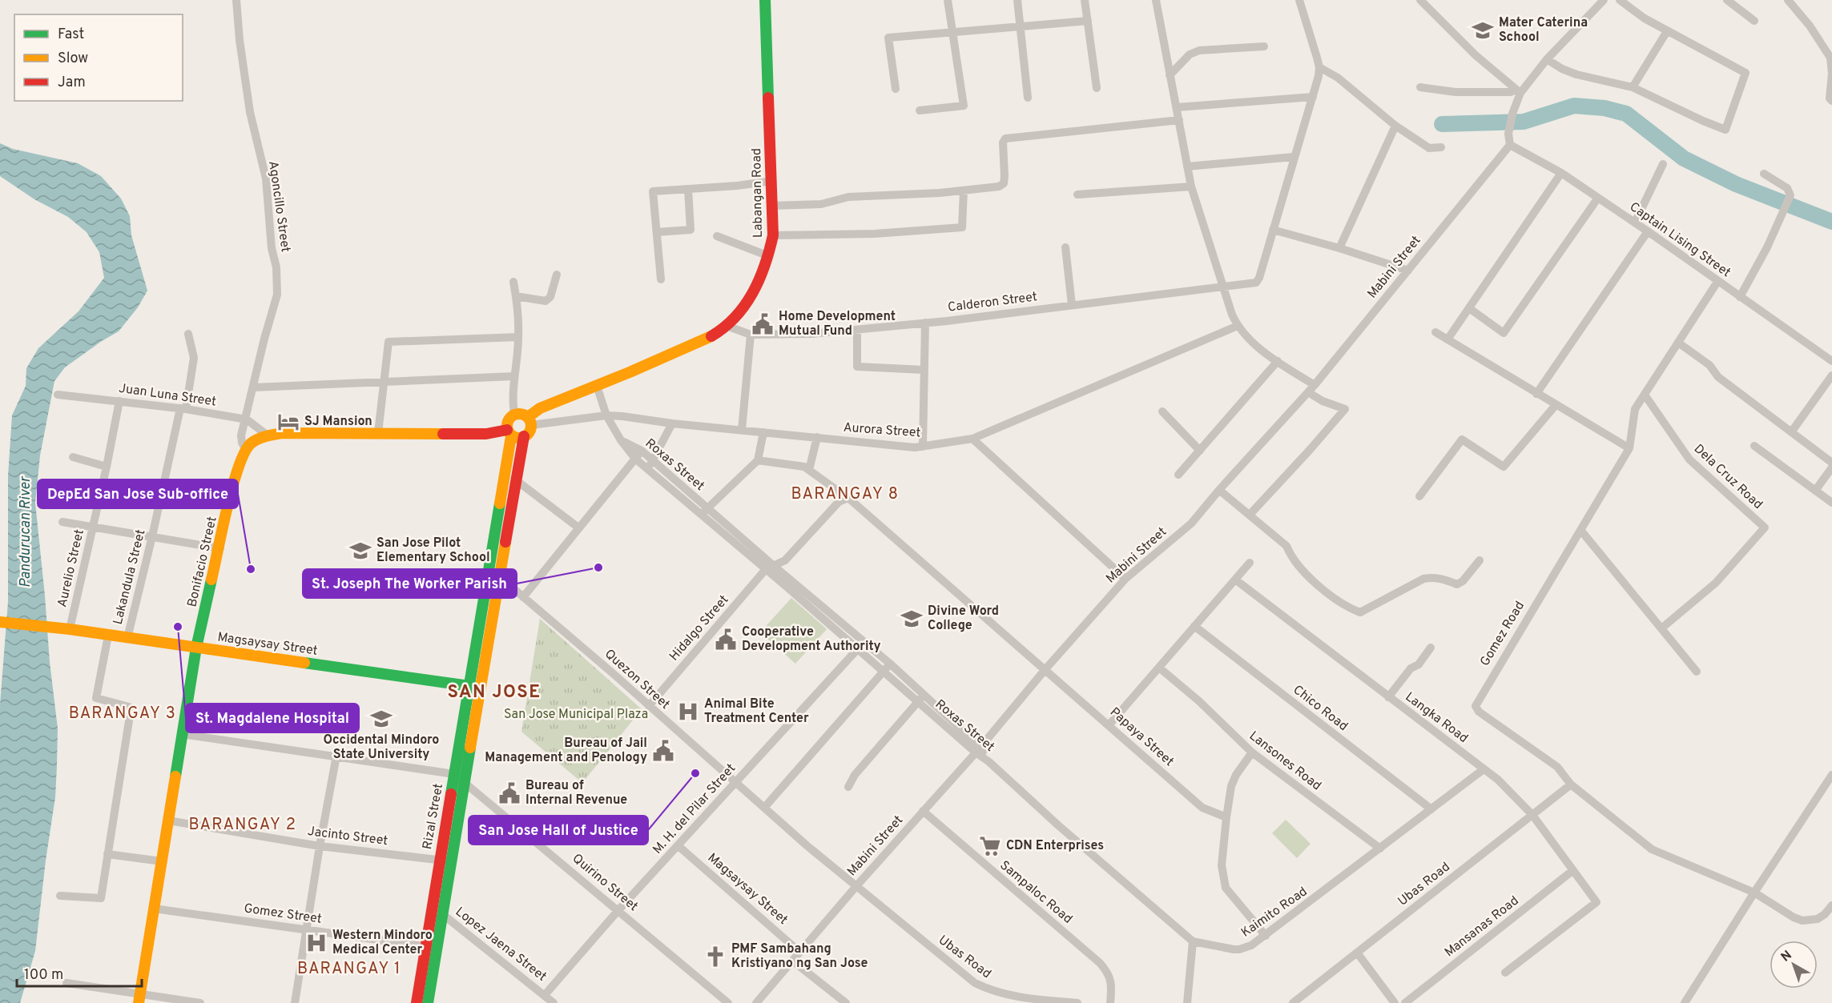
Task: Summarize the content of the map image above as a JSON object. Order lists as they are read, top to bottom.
{
  "streets": {
    "main road": [
      "Labangan Road",
      "Bonifacio Street",
      "Magsaysay Street",
      "Rizal Street"
    ],
    "street": [
      "Agoncillo Street",
      "Captain Lising Street",
      "Mabini Street",
      "Calderon Street",
      "Juan Luna Street",
      "Aurora Street",
      "Roxas Street",
      "Dela Cruz Road",
      "Aurelio Street",
      "Lakandula Street",
      "Hidalgo Street",
      "Gomez Road",
      "Quezon Street",
      "Chico Road",
      "Langka Road",
      "Papaya Street",
      "Lansones Road",
      "M. H. del Pilar Street",
      "Jacinto Street",
      "Quirino Street",
      "Ubas Road",
      "Sampaloc Road",
      "Kaimito Road",
      "Gomez Street",
      "Mansanas Road",
      "Lopez Jaena Street"
    ]
  },
  "crossings": [
    ["Labangan Road", "Calderon Street"],
    ["Labangan Road", "Aurora Street"],
    ["Labangan Road", "Roxas Street"],
    ["Labangan Road", "Rizal Street"],
    ["Agoncillo Street", "Juan Luna Street"],
    ["Agoncillo Street", "Bonifacio Street"],
    ["Captain Lising Street", "Mabini Street"],
    ["Captain Lising Street", "Gomez Road"],
    ["Mabini Street", "Roxas Street"],
    ["Mabini Street", "Magsaysay Street"],
    ["Mabini Street", "Quezon Street"],
    ["Mabini Street", "Papaya Street"],
    ["Mabini Street", "Ubas Road"],
    ["Mabini Street", "Sampaloc Road"],
    ["Juan Luna Street", "Aurelio Street"],
    ["Juan Luna Street", "Lakandula Street"],
    ["Aurora Street", "Roxas Street"],
    ["Aurora Street", "Rizal Street"],
    ["Roxas Street", "Hidalgo Street"],
    ["Roxas Street", "M. H. del Pilar Street"],
    ["Roxas Street", "Kaimito Road"],
    ["Dela Cruz Road", "Gomez Road"],
    ["Bonifacio Street", "Magsaysay Street"],
    ["Bonifacio Street", "Jacinto Street"],
    ["Bonifacio Street", "Quirino Street"],
    ["Bonifacio Street", "Gomez Street"],
    ["Aurelio Street", "Magsaysay Street"],
    ["Lakandula Street", "Magsaysay Street"],
    ["Hidalgo Street", "Quezon Street"],
    ["Hidalgo Street", "Papaya Street"],
    ["Gomez Road", "Ubas Road"],
    ["Magsaysay Street", "M. H. del Pilar Street"],
    ["Magsaysay Street", "Rizal Street"],
    ["Quezon Street", "M. H. del Pilar Street"],
    ["Quezon Street", "Rizal Street"],
    ["Quezon Street", "Ubas Road"],
    ["Chico Road", "Kaimito Road"],
    ["Langka Road", "Ubas Road"],
    ["Langka Road", "Kaimito Road"],
    ["Langka Road", "Mansanas Road"],
    ["Lansones Road", "Kaimito Road"],
    ["M. H. del Pilar Street", "Quirino Street"],
    ["M. H. del Pilar Street", "Lopez Jaena Street"],
    ["Rizal Street", "Jacinto Street"],
    ["Rizal Street", "Quirino Street"],
    ["Rizal Street", "Gomez Street"],
    ["Rizal Street", "Lopez Jaena Street"]
  ],
  "districts": [
    "BARANGAY 8",
    "SAN JOSE",
    "BARANGAY 3",
    "BARANGAY 2",
    "BARANGAY 1"
  ],
  "water": ["Pandurucan River"],
  "parks": ["San Jose Municipal Plaza"],
  "places": {
    "school or university": [
      "Mater Caterina School",
      "San Jose Pilot Elementary School",
      "Divine Word College",
      "Occidental Mindoro State University"
    ],
    "public building": [
      "Home Development Mutual Fund",
      "Cooperative Development Authority",
      "Bureau of Jail Management and Penology",
      "Bureau of Internal Revenue"
    ],
    "hotel": ["SJ Mansion"],
    "other": [
      "St. Joseph The Worker Parish",
      "DepEd San Jose Sub-office",
      "St. Magdalene Hospital",
      "San Jose Hall of Justice"
    ],
    "hospital": ["Animal Bite Treatment Center", "Western Mindoro Medical Center"],
    "supermarket": ["CDN Enterprises"],
    "church": ["PMF Sambahang Kristiyano ng San Jose"]
  },
  "legend": ["Fast", "Slow", "Jam"],
  "scale_bar": "100 m",
  "north": "top left"
}
